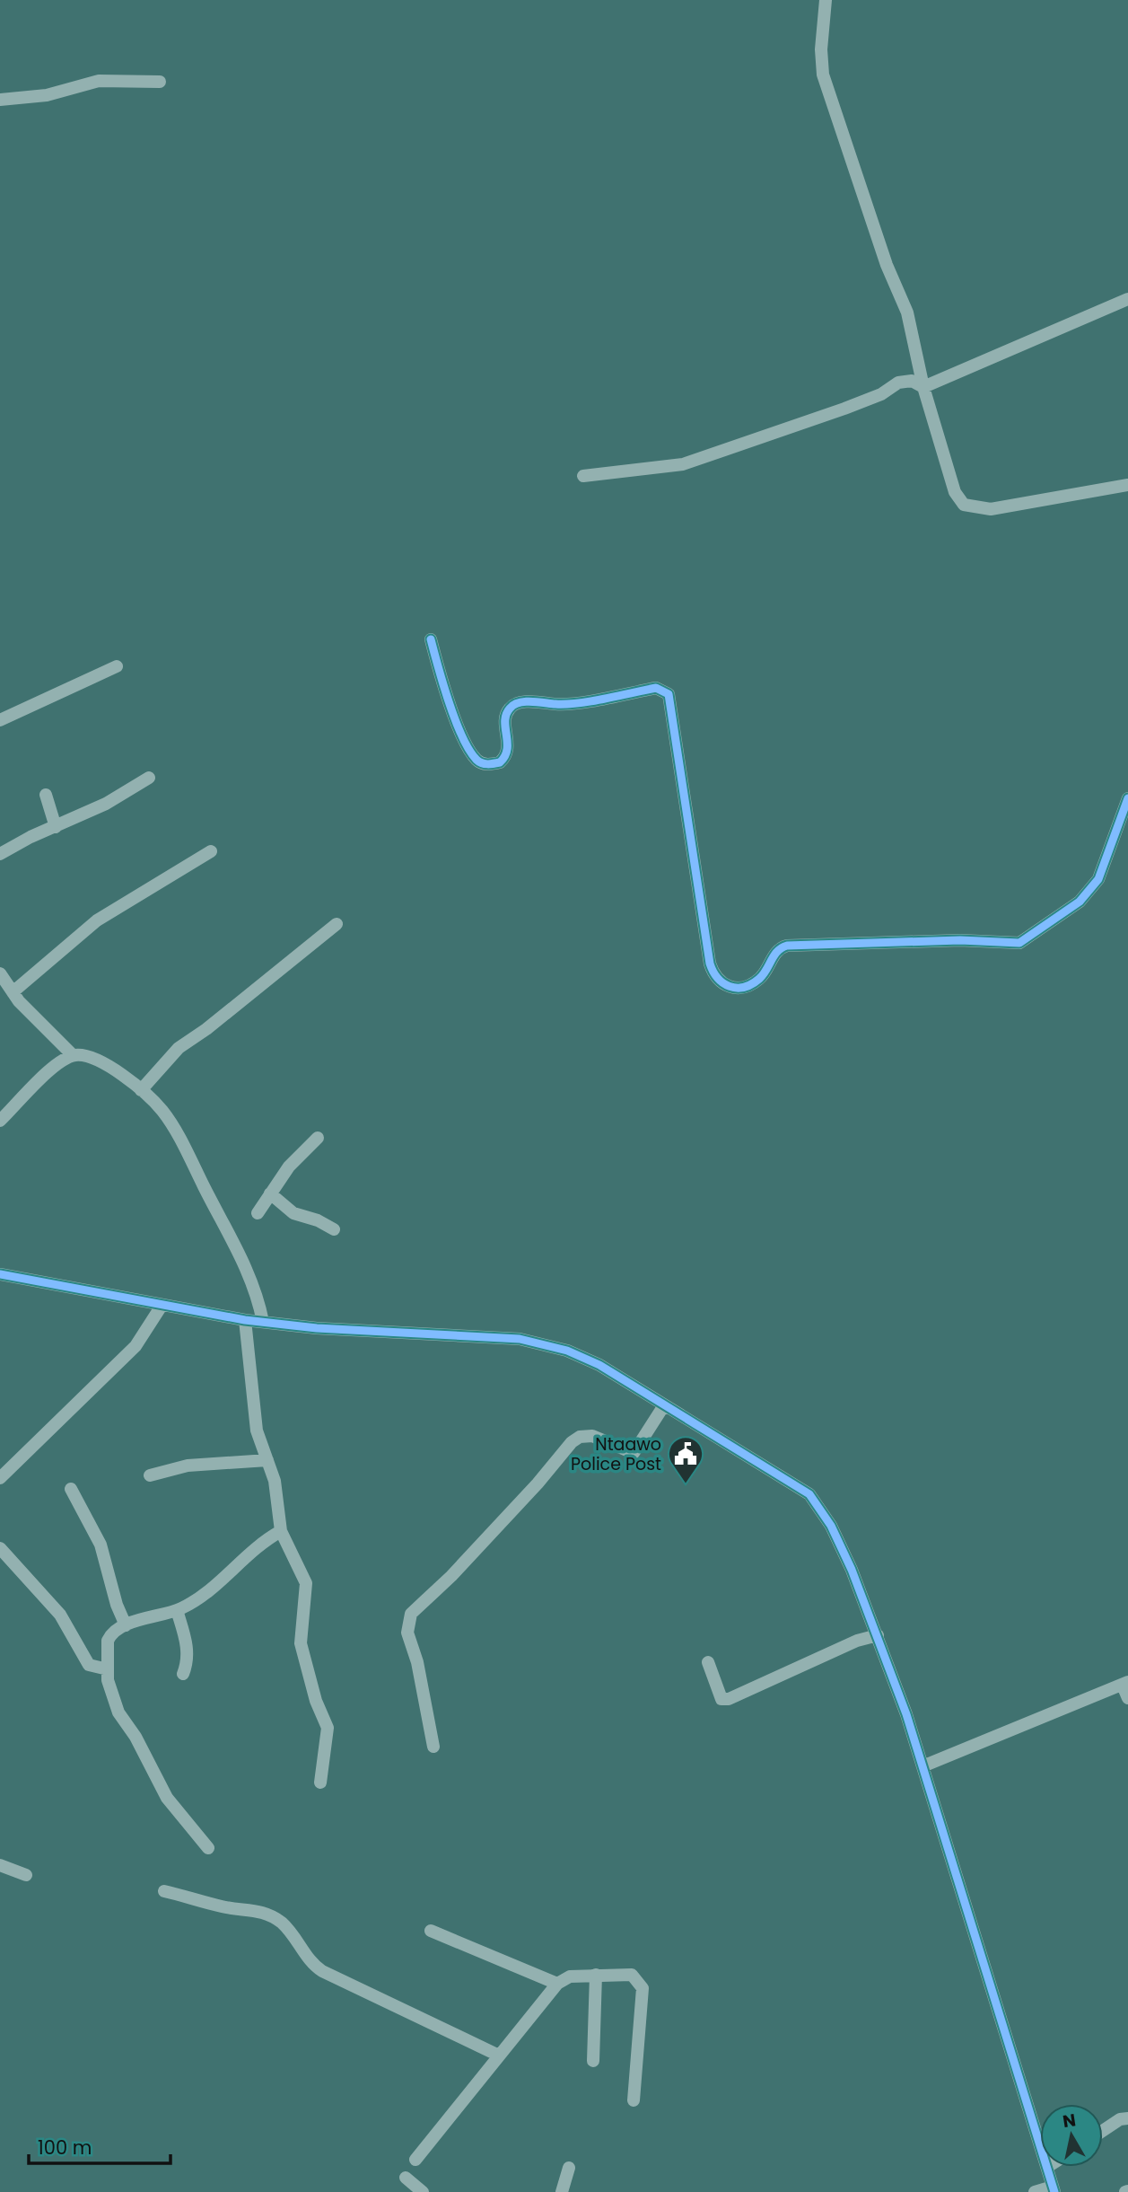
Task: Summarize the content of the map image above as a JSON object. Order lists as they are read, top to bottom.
{
  "places": {
    "public building": ["Ntaawo Police Post"]
  },
  "scale_bar": "100 m",
  "north": "top"
}
